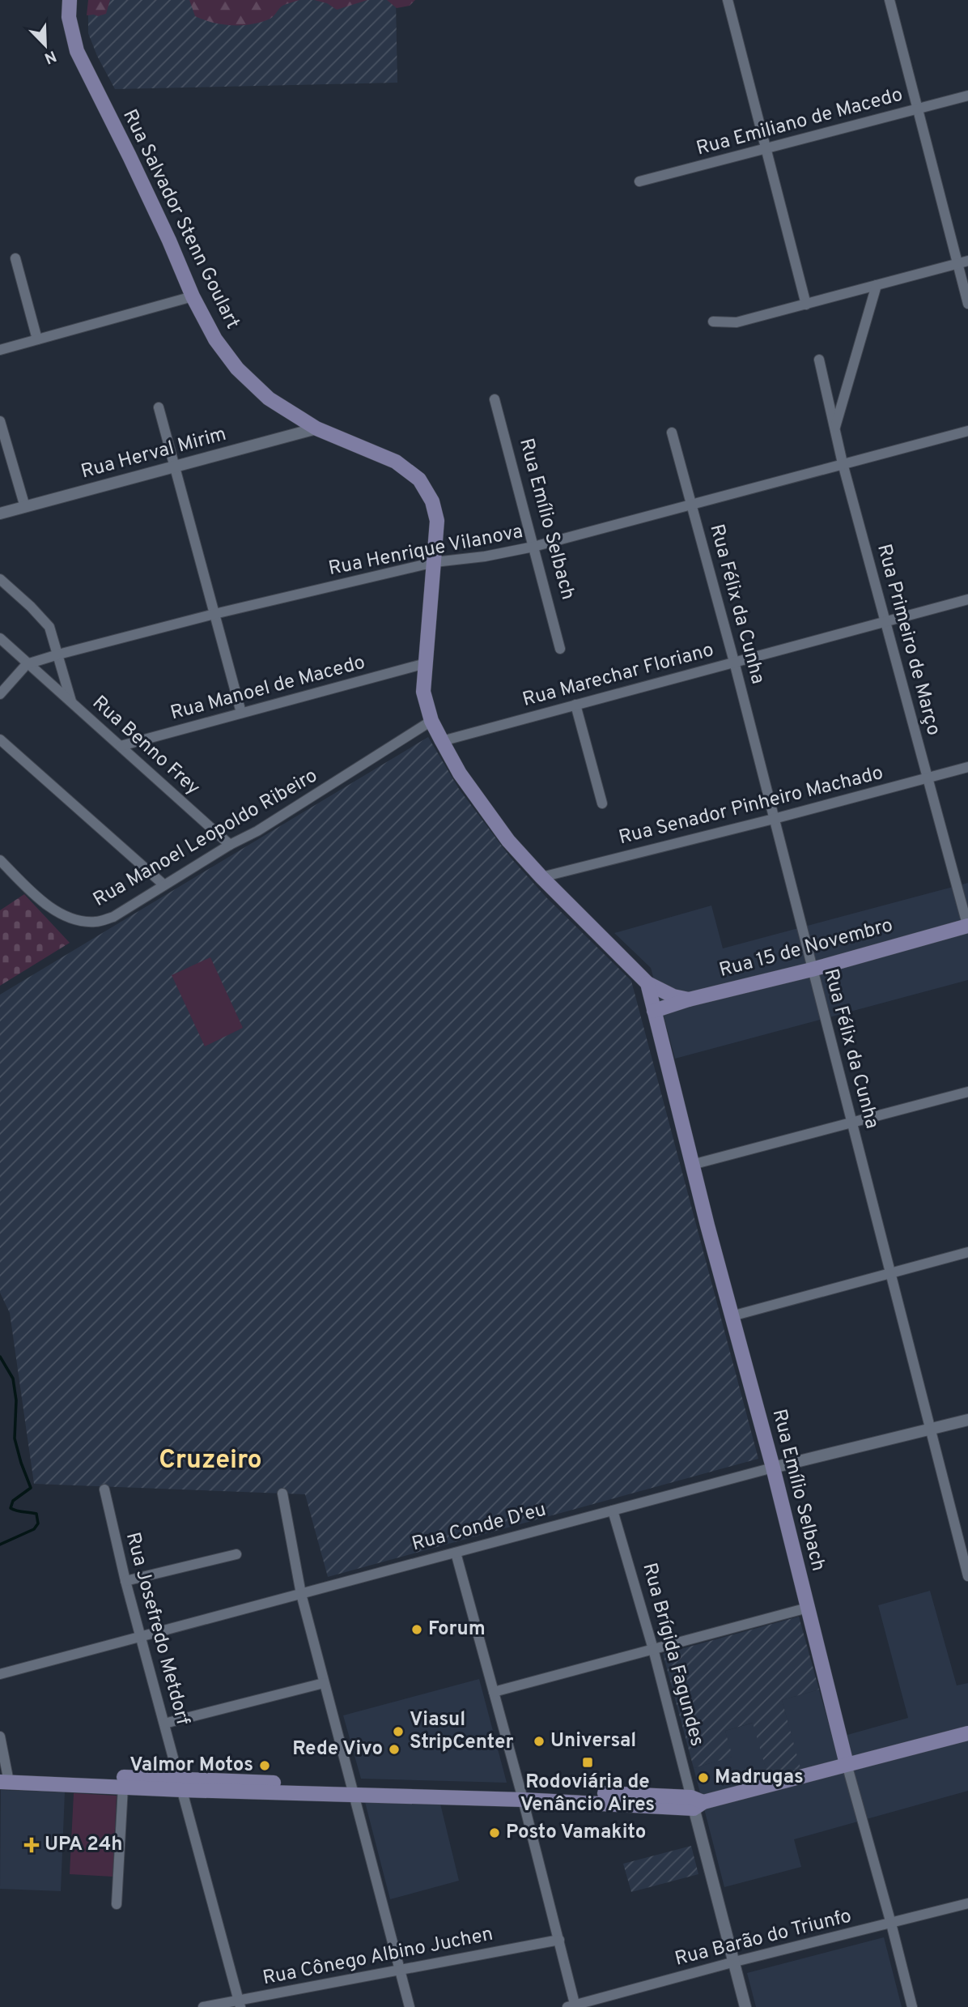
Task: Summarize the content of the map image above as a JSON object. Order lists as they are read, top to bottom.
{
  "streets": {
    "main road": ["Rua Salvador Stenn Goulart", "Rua Emílio Selbach", "Rua 15 de Novembro"],
    "street": [
      "Rua Emiliano de Macedo",
      "Rua Herval Mirim",
      "Rua Henrique Vilanova",
      "Rua Félix da Cunha",
      "Rua Primeiro de Março",
      "Rua Marechar Floriano",
      "Rua Manoel de Macedo",
      "Rua Benno Frey",
      "Rua Senador Pinheiro Machado",
      "Rua Manoel Leopoldo Ribeiro",
      "Rua Conde D'eu",
      "Rua Josefredo Metdorf",
      "Rua Brígida Fagundes",
      "Rua Barão do Triunfo",
      "Rua Cônego Albino Juchen"
    ]
  },
  "crossings": [
    ["Rua Salvador Stenn Goulart", "Rua Herval Mirim"],
    ["Rua Salvador Stenn Goulart", "Rua Emílio Selbach"],
    ["Rua Salvador Stenn Goulart", "Rua Henrique Vilanova"],
    ["Rua Salvador Stenn Goulart", "Rua Marechar Floriano"],
    ["Rua Salvador Stenn Goulart", "Rua Manoel de Macedo"],
    ["Rua Salvador Stenn Goulart", "Rua Senador Pinheiro Machado"],
    ["Rua Salvador Stenn Goulart", "Rua Manoel Leopoldo Ribeiro"],
    ["Rua Emílio Selbach", "Rua Henrique Vilanova"],
    ["Rua Emílio Selbach", "Rua 15 de Novembro"],
    ["Rua Emílio Selbach", "Rua Conde D'eu"],
    ["Rua Emílio Selbach", "Rua Barão do Triunfo"],
    ["Rua Henrique Vilanova", "Rua Félix da Cunha"],
    ["Rua Henrique Vilanova", "Rua Primeiro de Março"],
    ["Rua Henrique Vilanova", "Rua Benno Frey"],
    ["Rua Félix da Cunha", "Rua Marechar Floriano"],
    ["Rua Félix da Cunha", "Rua Senador Pinheiro Machado"],
    ["Rua Félix da Cunha", "Rua 15 de Novembro"],
    ["Rua Félix da Cunha", "Rua Conde D'eu"],
    ["Rua Primeiro de Março", "Rua Marechar Floriano"],
    ["Rua Primeiro de Março", "Rua Senador Pinheiro Machado"],
    ["Rua Primeiro de Março", "Rua 15 de Novembro"],
    ["Rua Manoel de Macedo", "Rua Benno Frey"],
    ["Rua Benno Frey", "Rua Manoel Leopoldo Ribeiro"],
    ["Rua Conde D'eu", "Rua Josefredo Metdorf"],
    ["Rua Conde D'eu", "Rua Brígida Fagundes"],
    ["Rua Josefredo Metdorf", "Rua Cônego Albino Juchen"],
    ["Rua Brígida Fagundes", "Rua Barão do Triunfo"]
  ],
  "districts": ["Cruzeiro"],
  "places": {
    "other": [
      "Forum",
      "Viasul StripCenter",
      "Universal",
      "Rede Vivo",
      "Valmor Motos",
      "Madrugas",
      "Posto Vamakito"
    ],
    "transit": ["Rodoviária de Venâncio Aires"],
    "health": ["UPA 24h"]
  },
  "north": "bottom right"
}
